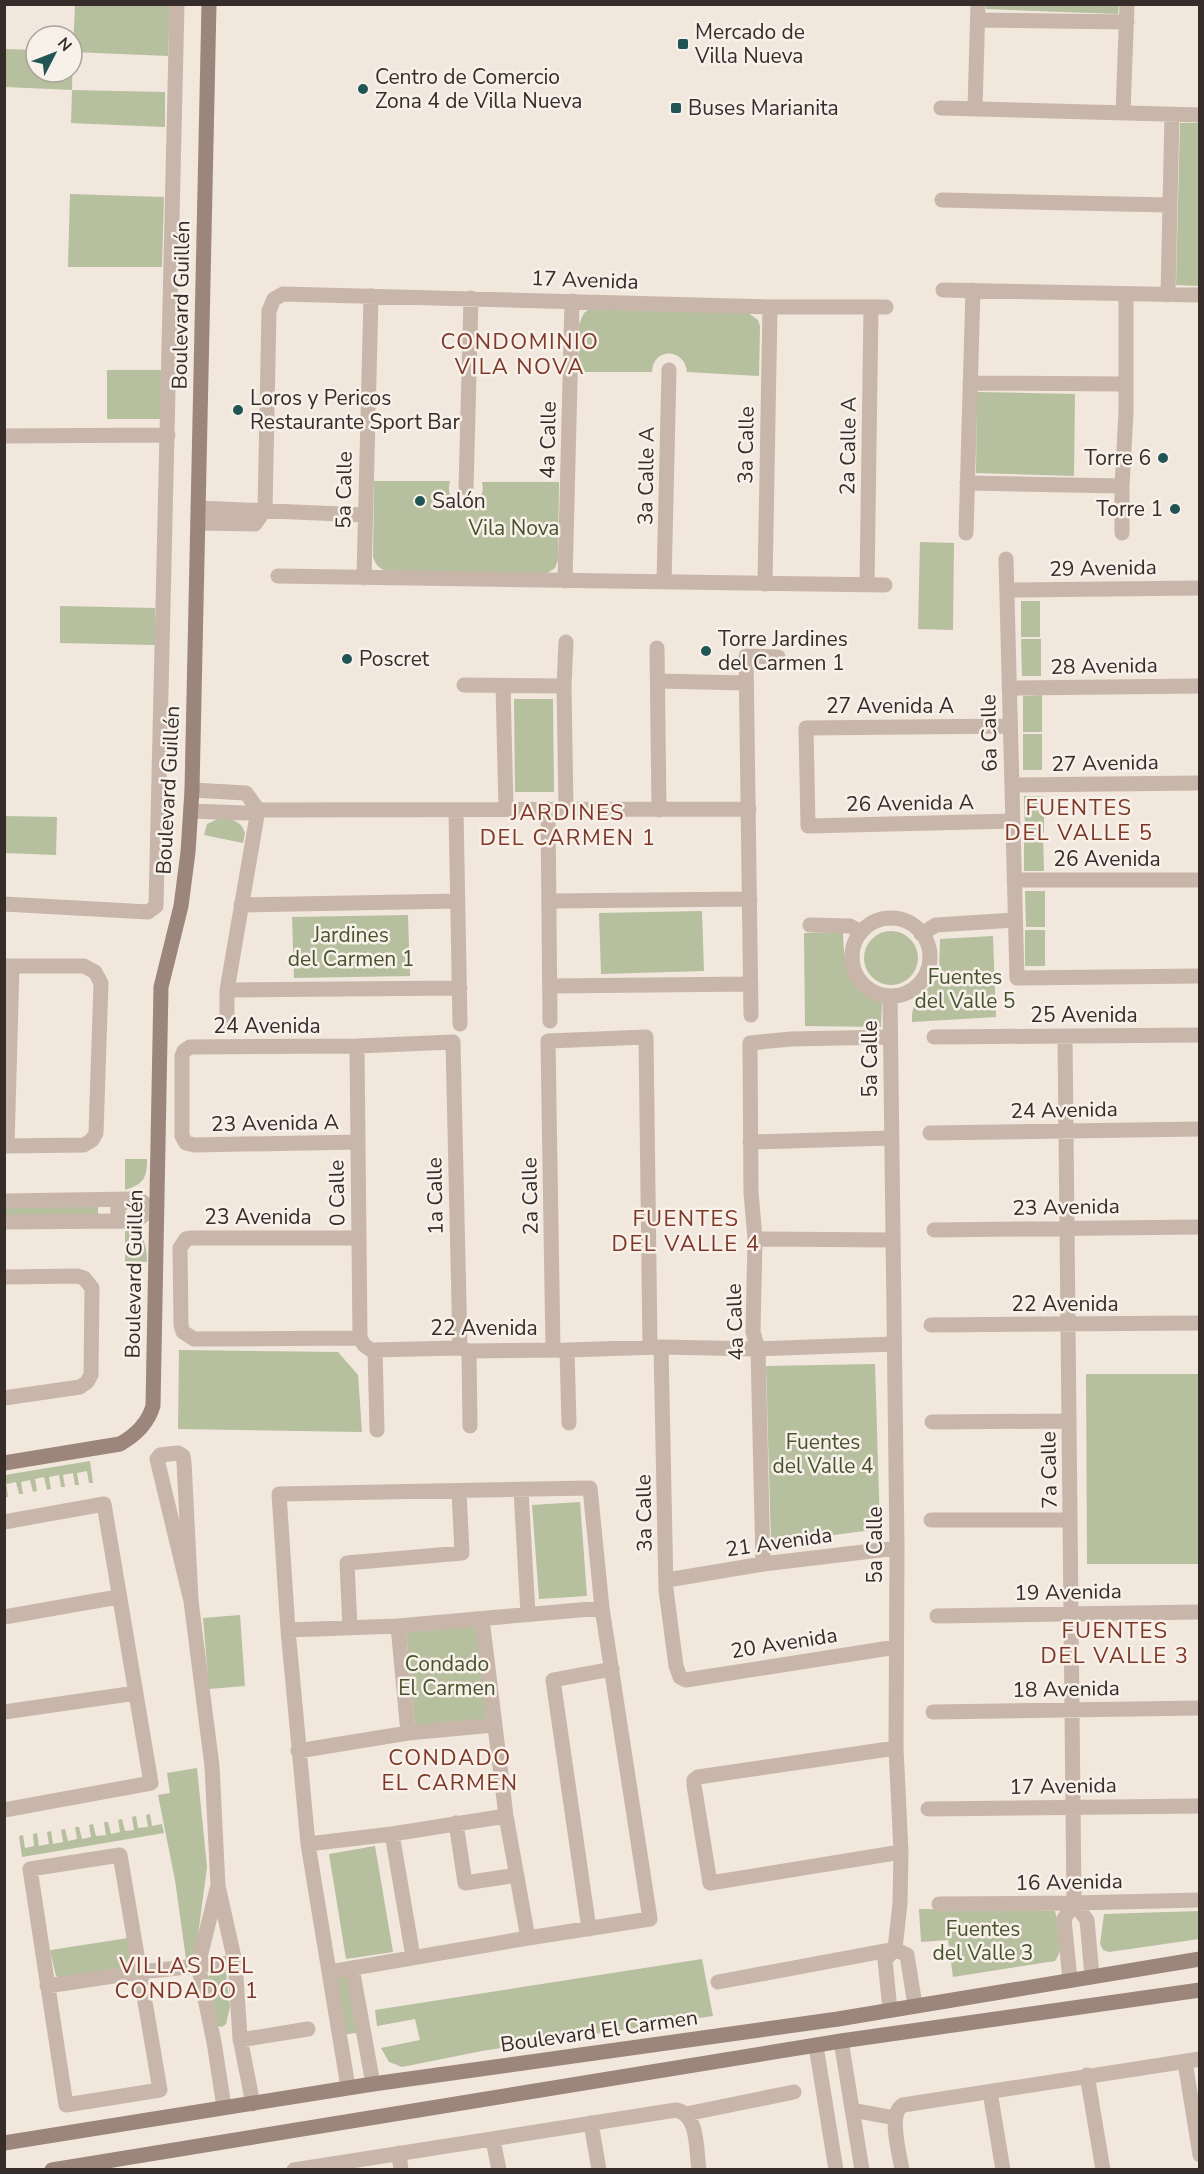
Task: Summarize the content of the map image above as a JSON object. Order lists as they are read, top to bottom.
{
  "streets": {
    "main road": ["Boulevard Guillén", "Boulevard El Carmen"],
    "street": [
      "17 Avenida",
      "4a Calle",
      "3a Calle",
      "2a Calle A",
      "3a Calle A",
      "5a Calle",
      "29 Avenida",
      "28 Avenida",
      "27 Avenida A",
      "6a Calle",
      "27 Avenida",
      "26 Avenida A",
      "26 Avenida",
      "25 Avenida",
      "24 Avenida",
      "23 Avenida A",
      "0 Calle",
      "1a Calle",
      "2a Calle",
      "23 Avenida",
      "22 Avenida",
      "7a Calle",
      "21 Avenida",
      "19 Avenida",
      "20 Avenida",
      "18 Avenida",
      "16 Avenida"
    ]
  },
  "crossings": [
    ["17 Avenida", "4a Calle"],
    ["17 Avenida", "3a Calle"],
    ["17 Avenida", "2a Calle A"],
    ["17 Avenida", "5a Calle"],
    ["17 Avenida", "7a Calle"],
    ["4a Calle", "5a Calle"],
    ["4a Calle", "22 Avenida"],
    ["4a Calle", "21 Avenida"],
    ["3a Calle", "2a Calle"],
    ["3a Calle", "22 Avenida"],
    ["3a Calle", "21 Avenida"],
    ["3a Calle", "20 Avenida"],
    ["5a Calle", "22 Avenida"],
    ["5a Calle", "21 Avenida"],
    ["5a Calle", "20 Avenida"],
    ["5a Calle", "Boulevard El Carmen"],
    ["29 Avenida", "6a Calle"],
    ["28 Avenida", "6a Calle"],
    ["27 Avenida A", "6a Calle"],
    ["27 Avenida A", "26 Avenida A"],
    ["6a Calle", "27 Avenida"],
    ["6a Calle", "26 Avenida A"],
    ["6a Calle", "26 Avenida"],
    ["6a Calle", "25 Avenida"],
    ["25 Avenida", "7a Calle"],
    ["24 Avenida", "23 Avenida A"],
    ["24 Avenida", "0 Calle"],
    ["24 Avenida", "1a Calle"],
    ["24 Avenida", "7a Calle"],
    ["23 Avenida A", "0 Calle"],
    ["0 Calle", "23 Avenida"],
    ["1a Calle", "22 Avenida"],
    ["2a Calle", "22 Avenida"],
    ["23 Avenida", "7a Calle"],
    ["22 Avenida", "7a Calle"],
    ["7a Calle", "19 Avenida"],
    ["7a Calle", "18 Avenida"],
    ["7a Calle", "16 Avenida"]
  ],
  "districts": [
    "CONDOMINIO VILA NOVA",
    "FUENTES DEL VALLE 5",
    "JARDINES DEL CARMEN 1",
    "FUENTES DEL VALLE 4",
    "FUENTES DEL VALLE 3",
    "CONDADO EL CARMEN",
    "VILLAS DEL CONDADO 1"
  ],
  "parks": [
    "Vila Nova",
    "Jardines del Carmen 1",
    "Fuentes del Valle 5",
    "Fuentes del Valle 4",
    "Condado El Carmen",
    "Fuentes del Valle 3"
  ],
  "places": {
    "transit": ["Mercado de Villa Nueva", "Buses Marianita"],
    "other": [
      "Centro de Comercio Zona 4 de Villa Nueva",
      "Loros y Pericos Restaurante Sport Bar",
      "Torre 6",
      "Salón",
      "Torre 1",
      "Torre Jardines del Carmen 1",
      "Poscret"
    ]
  },
  "north": "top right"
}
